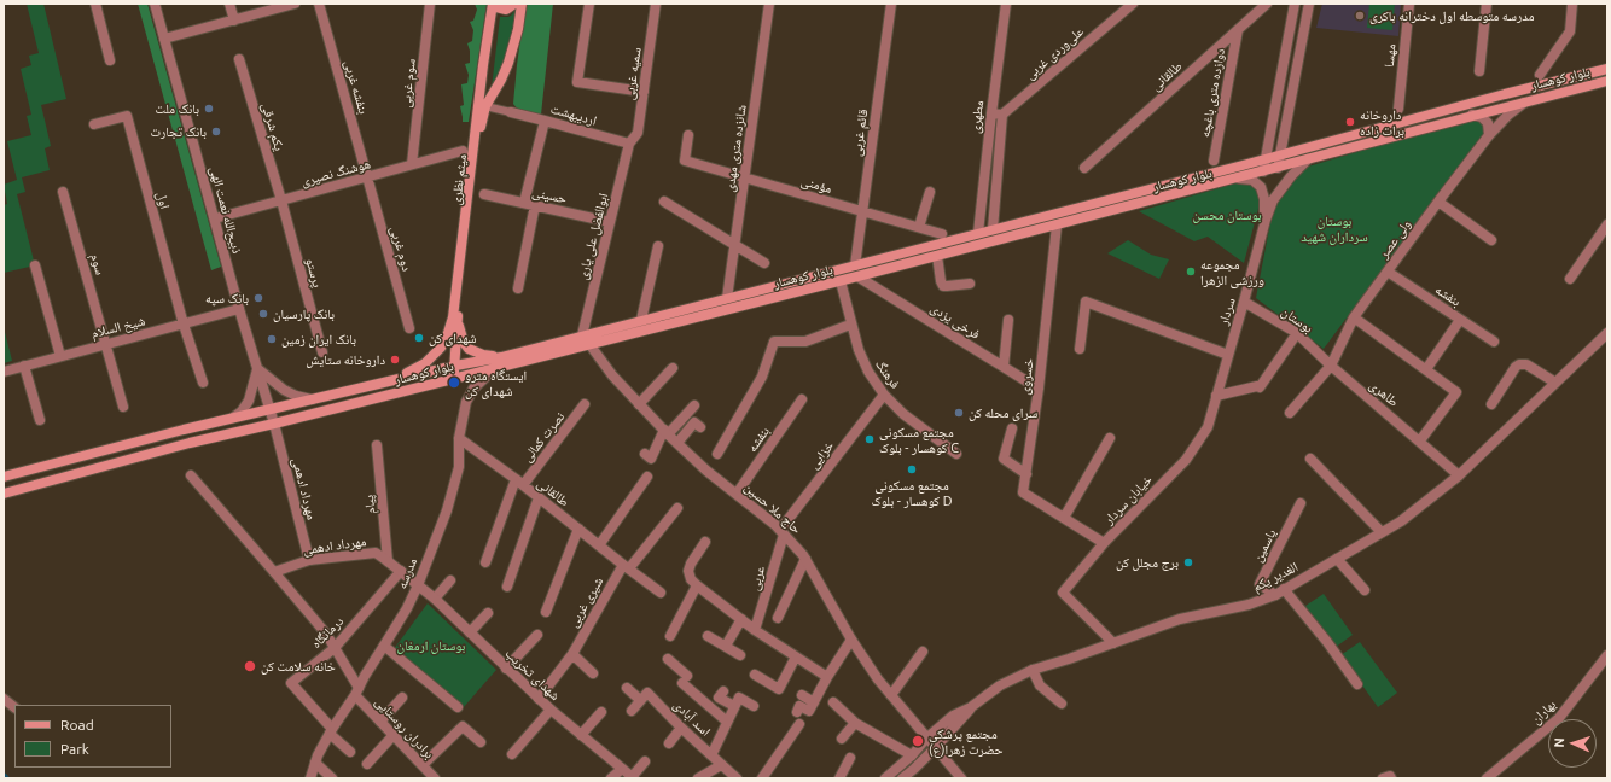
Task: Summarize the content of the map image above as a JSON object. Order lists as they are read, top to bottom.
{
  "streets": {
    "main road": ["بلوار کوهسار", "میثم نظری"],
    "street": [
      "علی‌وردی غربی",
      "مهسا",
      "سمیه غربی",
      "طالقانی",
      "سوم غربی",
      "بنفشه غربی",
      "دوازده متری باغچه",
      "اردیبهشت",
      "مطهری",
      "یکم شرقی",
      "قائم غربی",
      "شانزده متری مهدی",
      "هوشنگ نصیری",
      "مؤمنی",
      "حسینی",
      "اول",
      "ذبیح‌الله نعمت الهی",
      "ابوالفضل علی یاری",
      "ولی عصر",
      "دوم غربی",
      "سوم",
      "پرستو",
      "بنفشه",
      "سردار",
      "بوستان",
      "فرخی یزدی",
      "شیخ السلام",
      "فرهنگ",
      "خسروی",
      "طاهری",
      "نصرت کمالی",
      "خزایی",
      "مهرداد ادهمى",
      "خیابان سردار",
      "پیام",
      "حاج ملا حسین",
      "مهرداد ادهمی",
      "یاسمین",
      "مدرسه",
      "الغدیر یکم",
      "عربی",
      "شیری غربی",
      "درمانگاه",
      "شهدای تخریب",
      "بهاران",
      "اسد آبادی",
      "برادران روستایی"
    ]
  },
  "crossings": [
    ["علی‌وردی غربی", "مطهری"],
    ["سمیه غربی", "اردیبهشت"],
    ["سمیه غربی", "ابوالفضل علی یاری"],
    ["طالقانی", "دوازده متری باغچه"],
    ["طالقانی", "نصرت کمالی"],
    ["طالقانی", "مدرسه"],
    ["طالقانی", "شیری غربی"],
    ["بلوار کوهسار", "مطهری"],
    ["بلوار کوهسار", "قائم غربی"],
    ["بلوار کوهسار", "شانزده متری مهدی"],
    ["بلوار کوهسار", "میثم نظری"],
    ["بلوار کوهسار", "ذبیح‌الله نعمت الهی"],
    ["بلوار کوهسار", "ابوالفضل علی یاری"],
    ["بلوار کوهسار", "ولی عصر"],
    ["بلوار کوهسار", "سردار"],
    ["بلوار کوهسار", "فرخی یزدی"],
    ["بلوار کوهسار", "فرهنگ"],
    ["بلوار کوهسار", "خسروی"],
    ["بلوار کوهسار", "مهرداد ادهمى"],
    ["بلوار کوهسار", "حاج ملا حسین"],
    ["بلوار کوهسار", "مدرسه"],
    ["سوم غربی", "هوشنگ نصیری"],
    ["بنفشه غربی", "هوشنگ نصیری"],
    ["بنفشه غربی", "دوم غربی"],
    ["اردیبهشت", "ابوالفضل علی یاری"],
    ["یکم شرقی", "هوشنگ نصیری"],
    ["یکم شرقی", "پرستو"],
    ["قائم غربی", "مؤمنی"],
    ["شانزده متری مهدی", "مؤمنی"],
    ["هوشنگ نصیری", "ذبیح‌الله نعمت الهی"],
    ["هوشنگ نصیری", "دوم غربی"],
    ["هوشنگ نصیری", "پرستو"],
    ["حسینی", "ابوالفضل علی یاری"],
    ["اول", "شیخ السلام"],
    ["ذبیح‌الله نعمت الهی", "شیخ السلام"],
    ["ذبیح‌الله نعمت الهی", "مهرداد ادهمى"],
    ["ولی عصر", "بنفشه"],
    ["ولی عصر", "بوستان"],
    ["ولی عصر", "طاهری"],
    ["سوم", "شیخ السلام"],
    ["بنفشه", "حاج ملا حسین"],
    ["سردار", "بوستان"],
    ["سردار", "خیابان سردار"],
    ["بوستان", "طاهری"],
    ["فرخی یزدی", "خسروی"],
    ["فرهنگ", "خزایی"],
    ["خسروی", "خیابان سردار"],
    ["طاهری", "الغدیر یکم"],
    ["خزایی", "حاج ملا حسین"],
    ["خزایی", "عربی"],
    ["مهرداد ادهمى", "مهرداد ادهمی"],
    ["خیابان سردار", "الغدیر یکم"],
    ["پیام", "مهرداد ادهمی"],
    ["حاج ملا حسین", "الغدیر یکم"],
    ["حاج ملا حسین", "عربی"],
    ["مهرداد ادهمی", "مدرسه"],
    ["مهرداد ادهمی", "درمانگاه"],
    ["مهرداد ادهمی", "شهدای تخریب"],
    ["یاسمین", "الغدیر یکم"],
    ["مدرسه", "درمانگاه"],
    ["مدرسه", "شهدای تخریب"],
    ["مدرسه", "برادران روستایی"],
    ["شیری غربی", "شهدای تخریب"]
  ],
  "parks": ["بوستان محسن", "بوستان سرداران شهید", "بوستان ارمغان"],
  "places": [
    "مدرسه متوسطه اول دخترانه باکری",
    "بانک ملت",
    "داروخانه برات زاده",
    "بانک تجارت",
    "مجموعه ورزشی الزهرا",
    "بانک سپه",
    "بانک پارسیان",
    "شهدای کن",
    "بانک ایران زمین",
    "داروخانه ستایش",
    "ایستگاه مترو شهدای کن",
    "سرای محله کن",
    "مجتمع مسکونی کوهسار - بلوک C",
    "مجتمع مسکونی کوهسار - بلوک D",
    "برج مجلل کن",
    "خانه سلامت کن",
    "مجتمع پرشکی حضرت زهرا(ع)"
  ],
  "legend": ["Road", "Park"],
  "north": "left"
}
